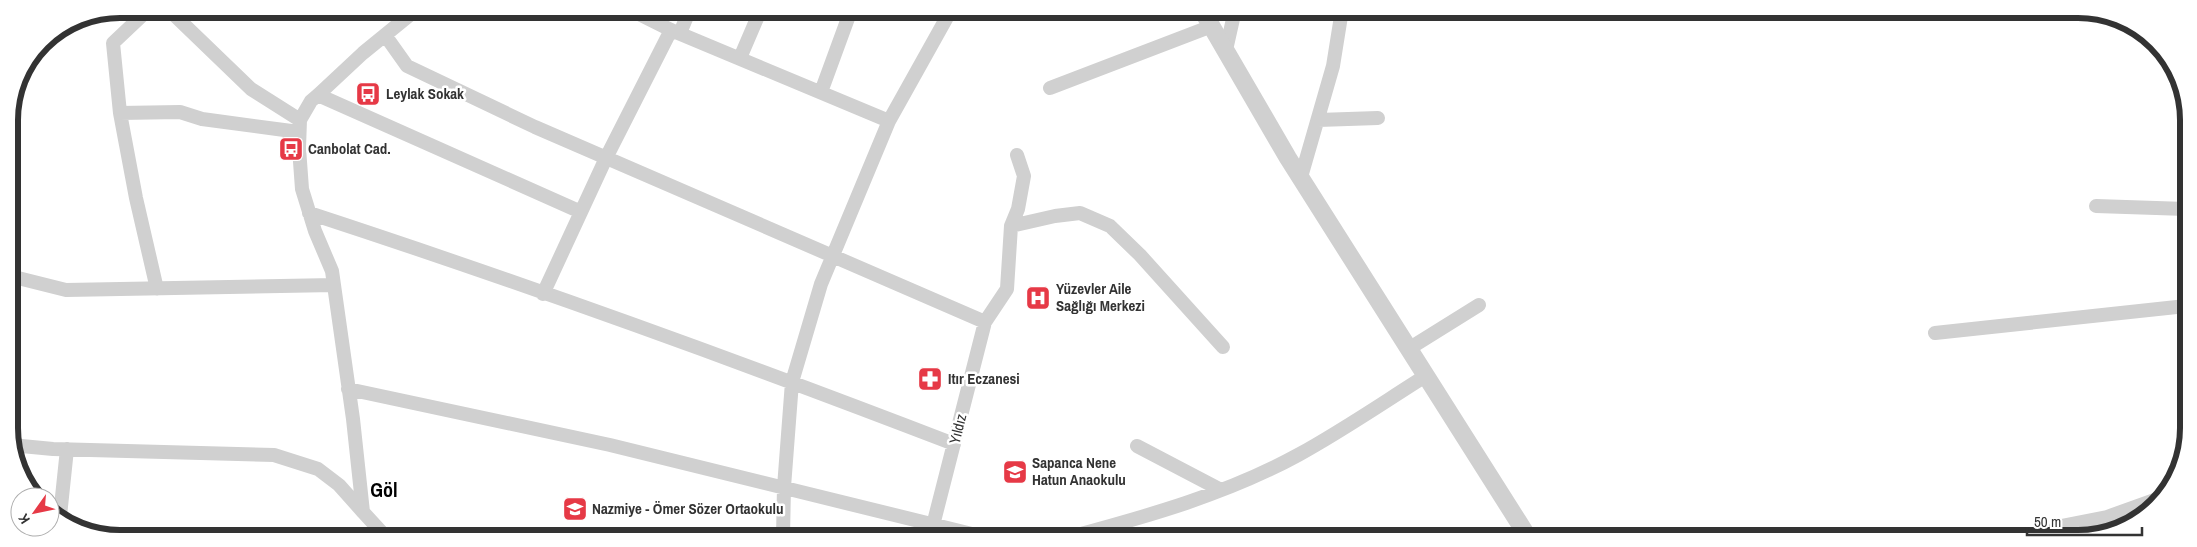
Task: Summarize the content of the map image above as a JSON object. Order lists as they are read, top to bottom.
{
  "streets": {
    "street": ["Yıldız"]
  },
  "districts": ["Göl"],
  "places": {
    "bus stop": ["Leylak Sokak", "Canbolat Cad."],
    "hospital": ["Yüzevler Aile Sağlığı Merkezi"],
    "pharmacy": ["Itır Eczanesi"],
    "school or university": ["Sapanca Nene Hatun Anaokulu", "Nazmiye - Ömer Sözer Ortaokulu"]
  },
  "scale_bar": "50 m",
  "north": "bottom left"
}
